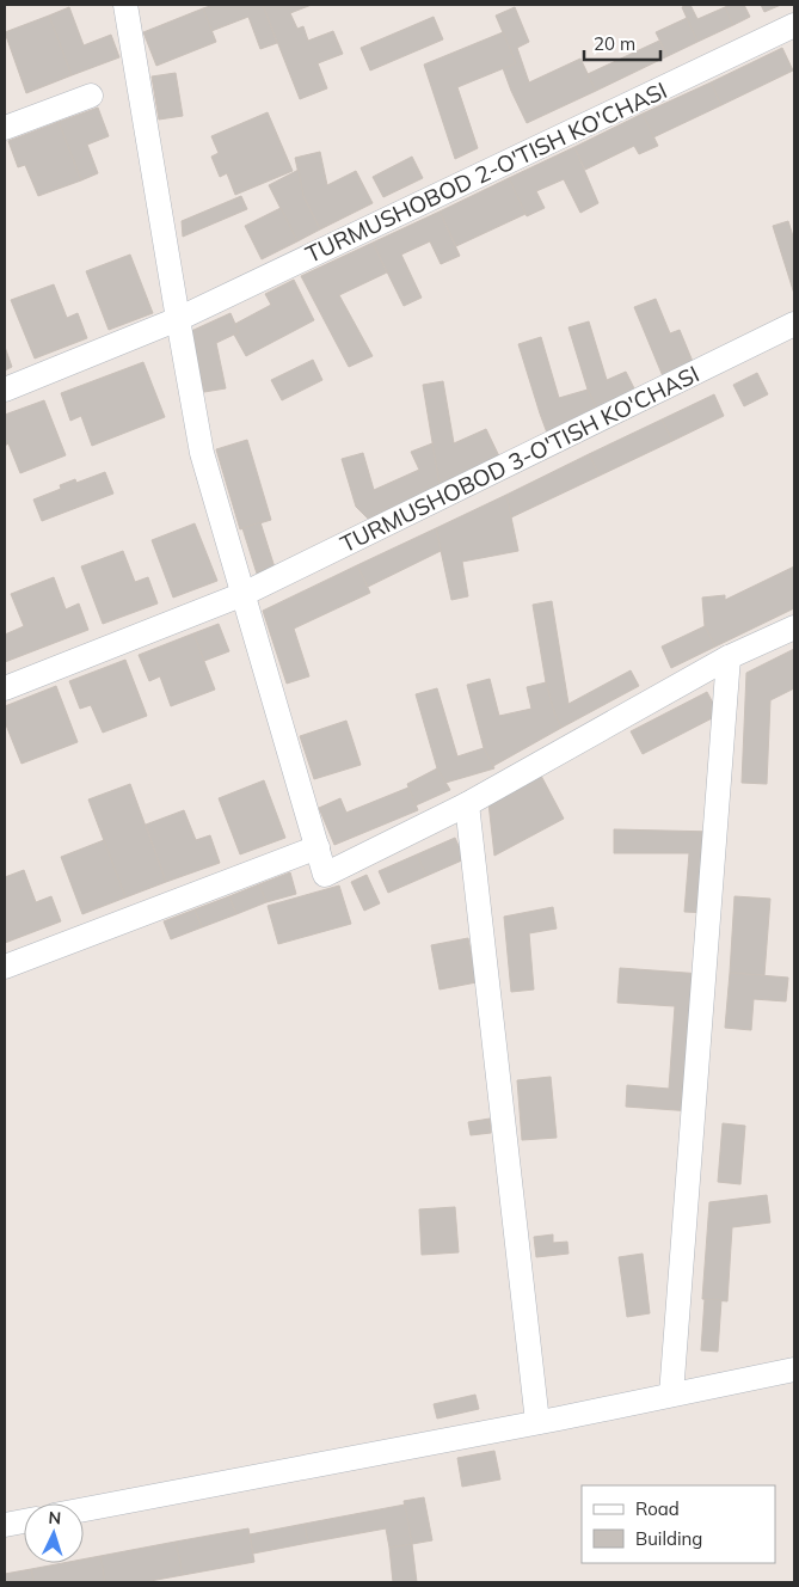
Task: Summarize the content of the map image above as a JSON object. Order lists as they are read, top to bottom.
{
  "streets": {
    "street": ["TURMUSHOBOD 2-O'TISH KO'CHASI", "TURMUSHOBOD 3-O'TISH KO'CHASI"]
  },
  "legend": ["Road", "Building"],
  "scale_bar": "20 m",
  "north": "top"
}
